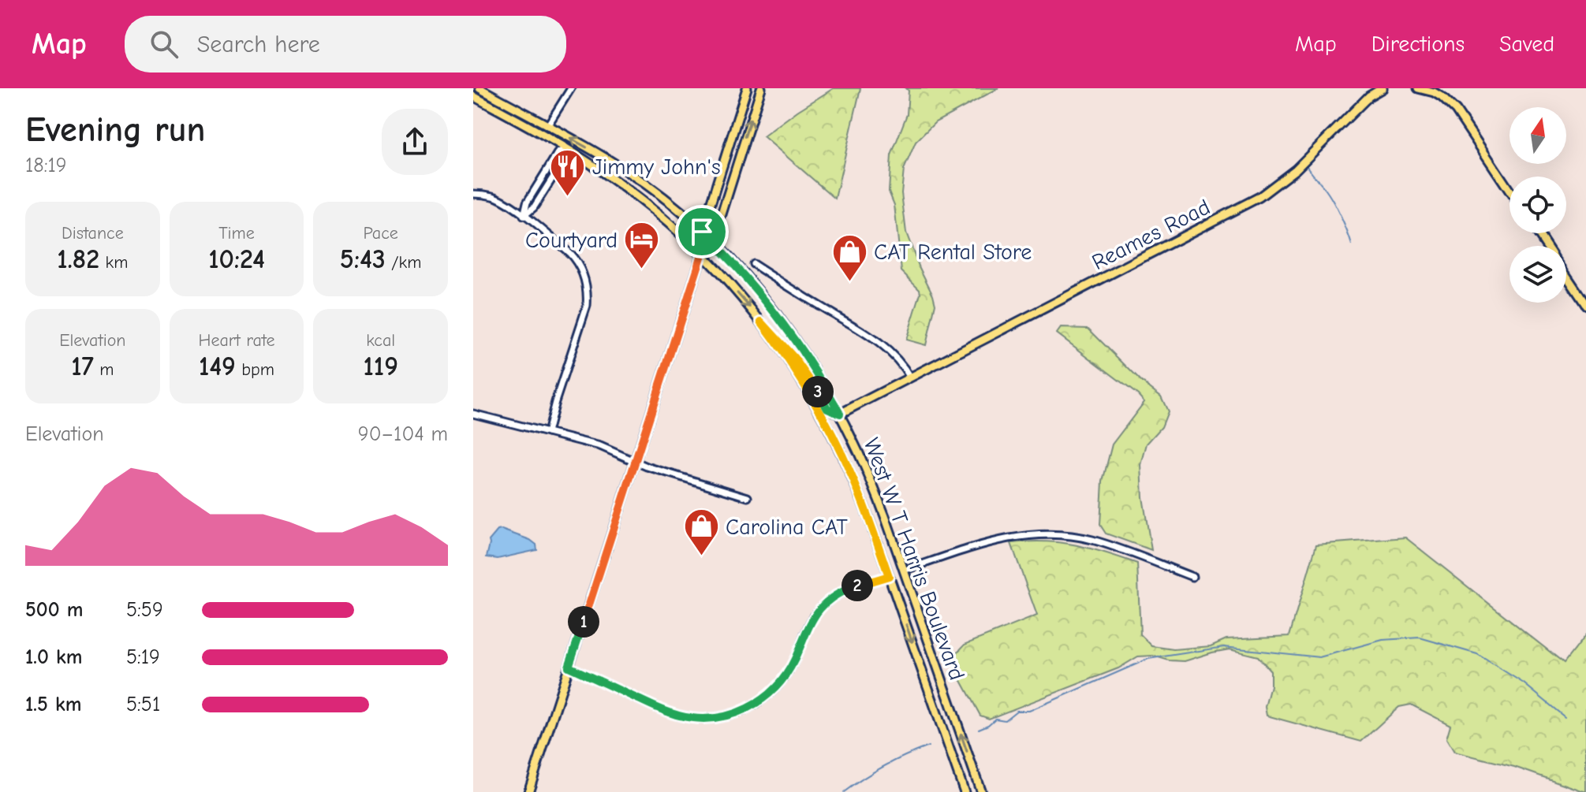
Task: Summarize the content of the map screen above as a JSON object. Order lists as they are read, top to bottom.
{
  "streets": {
    "main road": ["Reames Road", "West W T Harris Boulevard"]
  },
  "crossings": [
    ["Reames Road", "West W T Harris Boulevard"]
  ],
  "places": {
    "restaurant": ["Jimmy John's"],
    "hotel": ["Courtyard"],
    "shop": ["CAT Rental Store", "Carolina CAT"]
  },
  "north": "top",
  "page": {
    "header": "Map",
    "search": "Search here",
    "nav": ["Map", "Directions", "Saved"],
    "heading": ["Evening run", "18:19"],
    "stats": [
      ["Distance", "1.82 km"],
      ["Time", "10:24"],
      ["Pace", "5:43 /km"],
      ["Elevation", "17 m"],
      ["Heart rate", "149 bpm"],
      ["kcal", "119"]
    ],
    "pins": ["3", "2", "1"],
    "chart": ["Elevation", "90–104 m"],
    "list": [
      {
        "name": "500 m",
        "note": "5:59"
      },
      {
        "name": "1.0 km",
        "note": "5:19"
      },
      {
        "name": "1.5 km",
        "note": "5:51"
      }
    ]
  }
}
